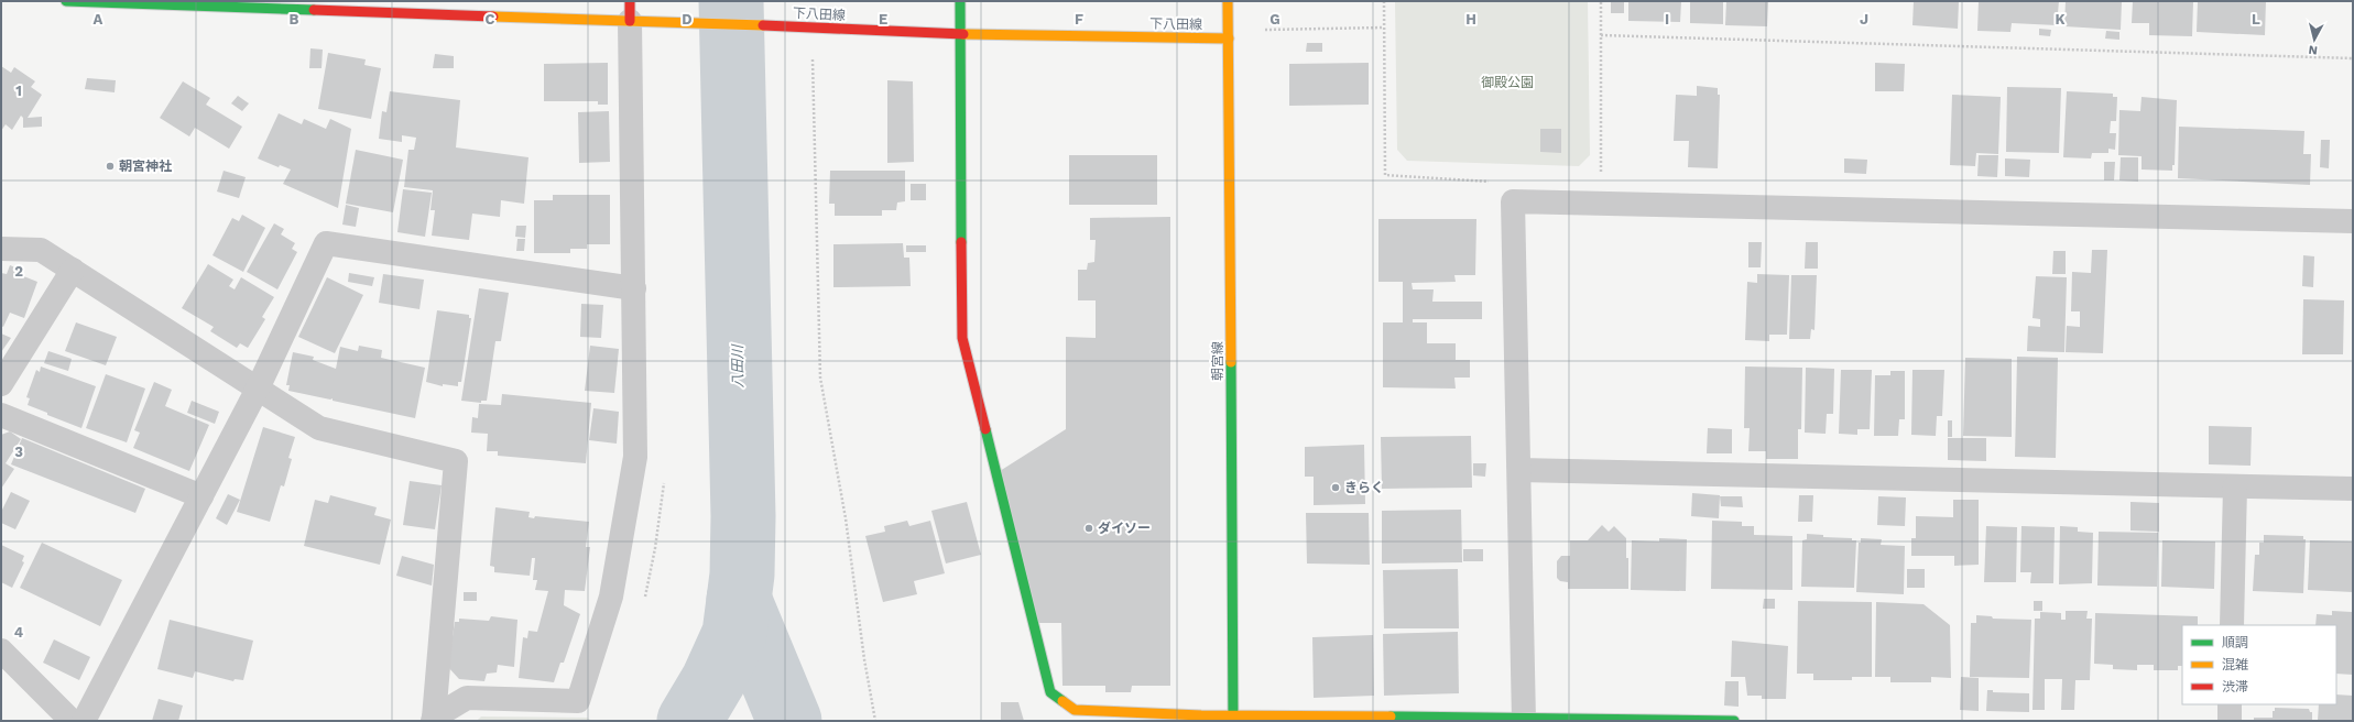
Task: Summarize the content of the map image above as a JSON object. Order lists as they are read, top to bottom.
{
  "streets": {
    "street": ["下八田線", "朝宮線"]
  },
  "crossings": [
    ["下八田線", "朝宮線"]
  ],
  "water": ["八田川"],
  "parks": ["御殿公園"],
  "places": ["朝宮神社", "きらく", "ダイソー"],
  "legend": ["順調", "混雑", "渋滞"],
  "north": "bottom",
  "grid": {
    "columns": [
      "A",
      "B",
      "C",
      "D",
      "E",
      "F",
      "G",
      "H",
      "I",
      "J",
      "K",
      "L"
    ],
    "rows": [
      "1",
      "2",
      "3",
      "4"
    ]
  }
}
